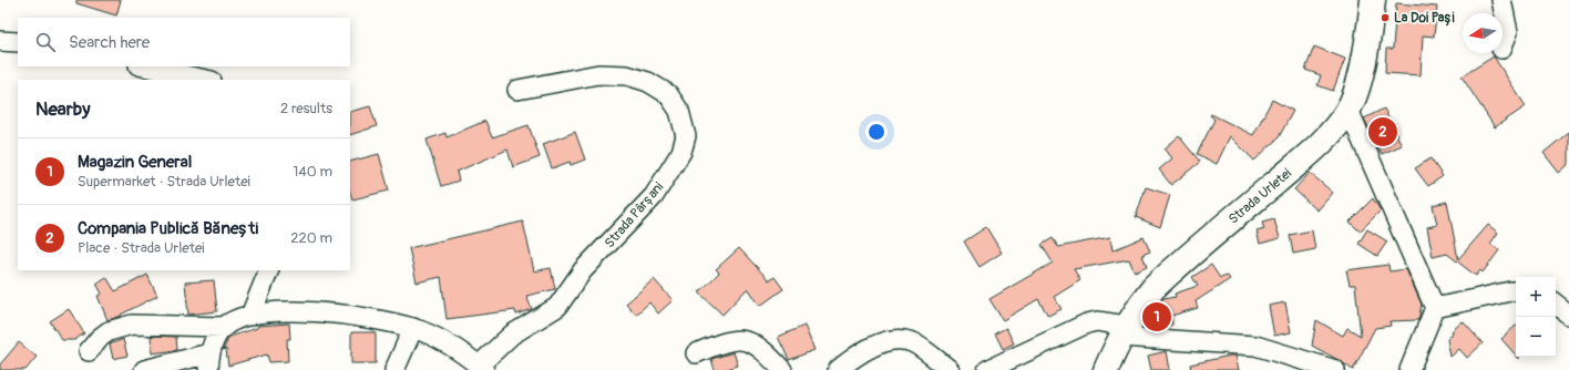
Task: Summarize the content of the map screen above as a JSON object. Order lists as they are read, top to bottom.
{
  "streets": {
    "street": ["Strada Urletei", "Strada Pârșani"]
  },
  "places": ["La Doi Pași"],
  "north": "left",
  "page": {
    "search": "Search here",
    "heading": ["Nearby", "2 results"],
    "pins": ["2", "1"],
    "list": [
      {
        "mark": "1",
        "name": "Magazin General",
        "note": "Supermarket · Strada Urletei",
        "value": "140 m"
      },
      {
        "mark": "2",
        "name": "Compania Publică Bănești",
        "note": "Place · Strada Urletei",
        "value": "220 m"
      }
    ],
    "map_buttons": ["+", "−"]
  }
}
